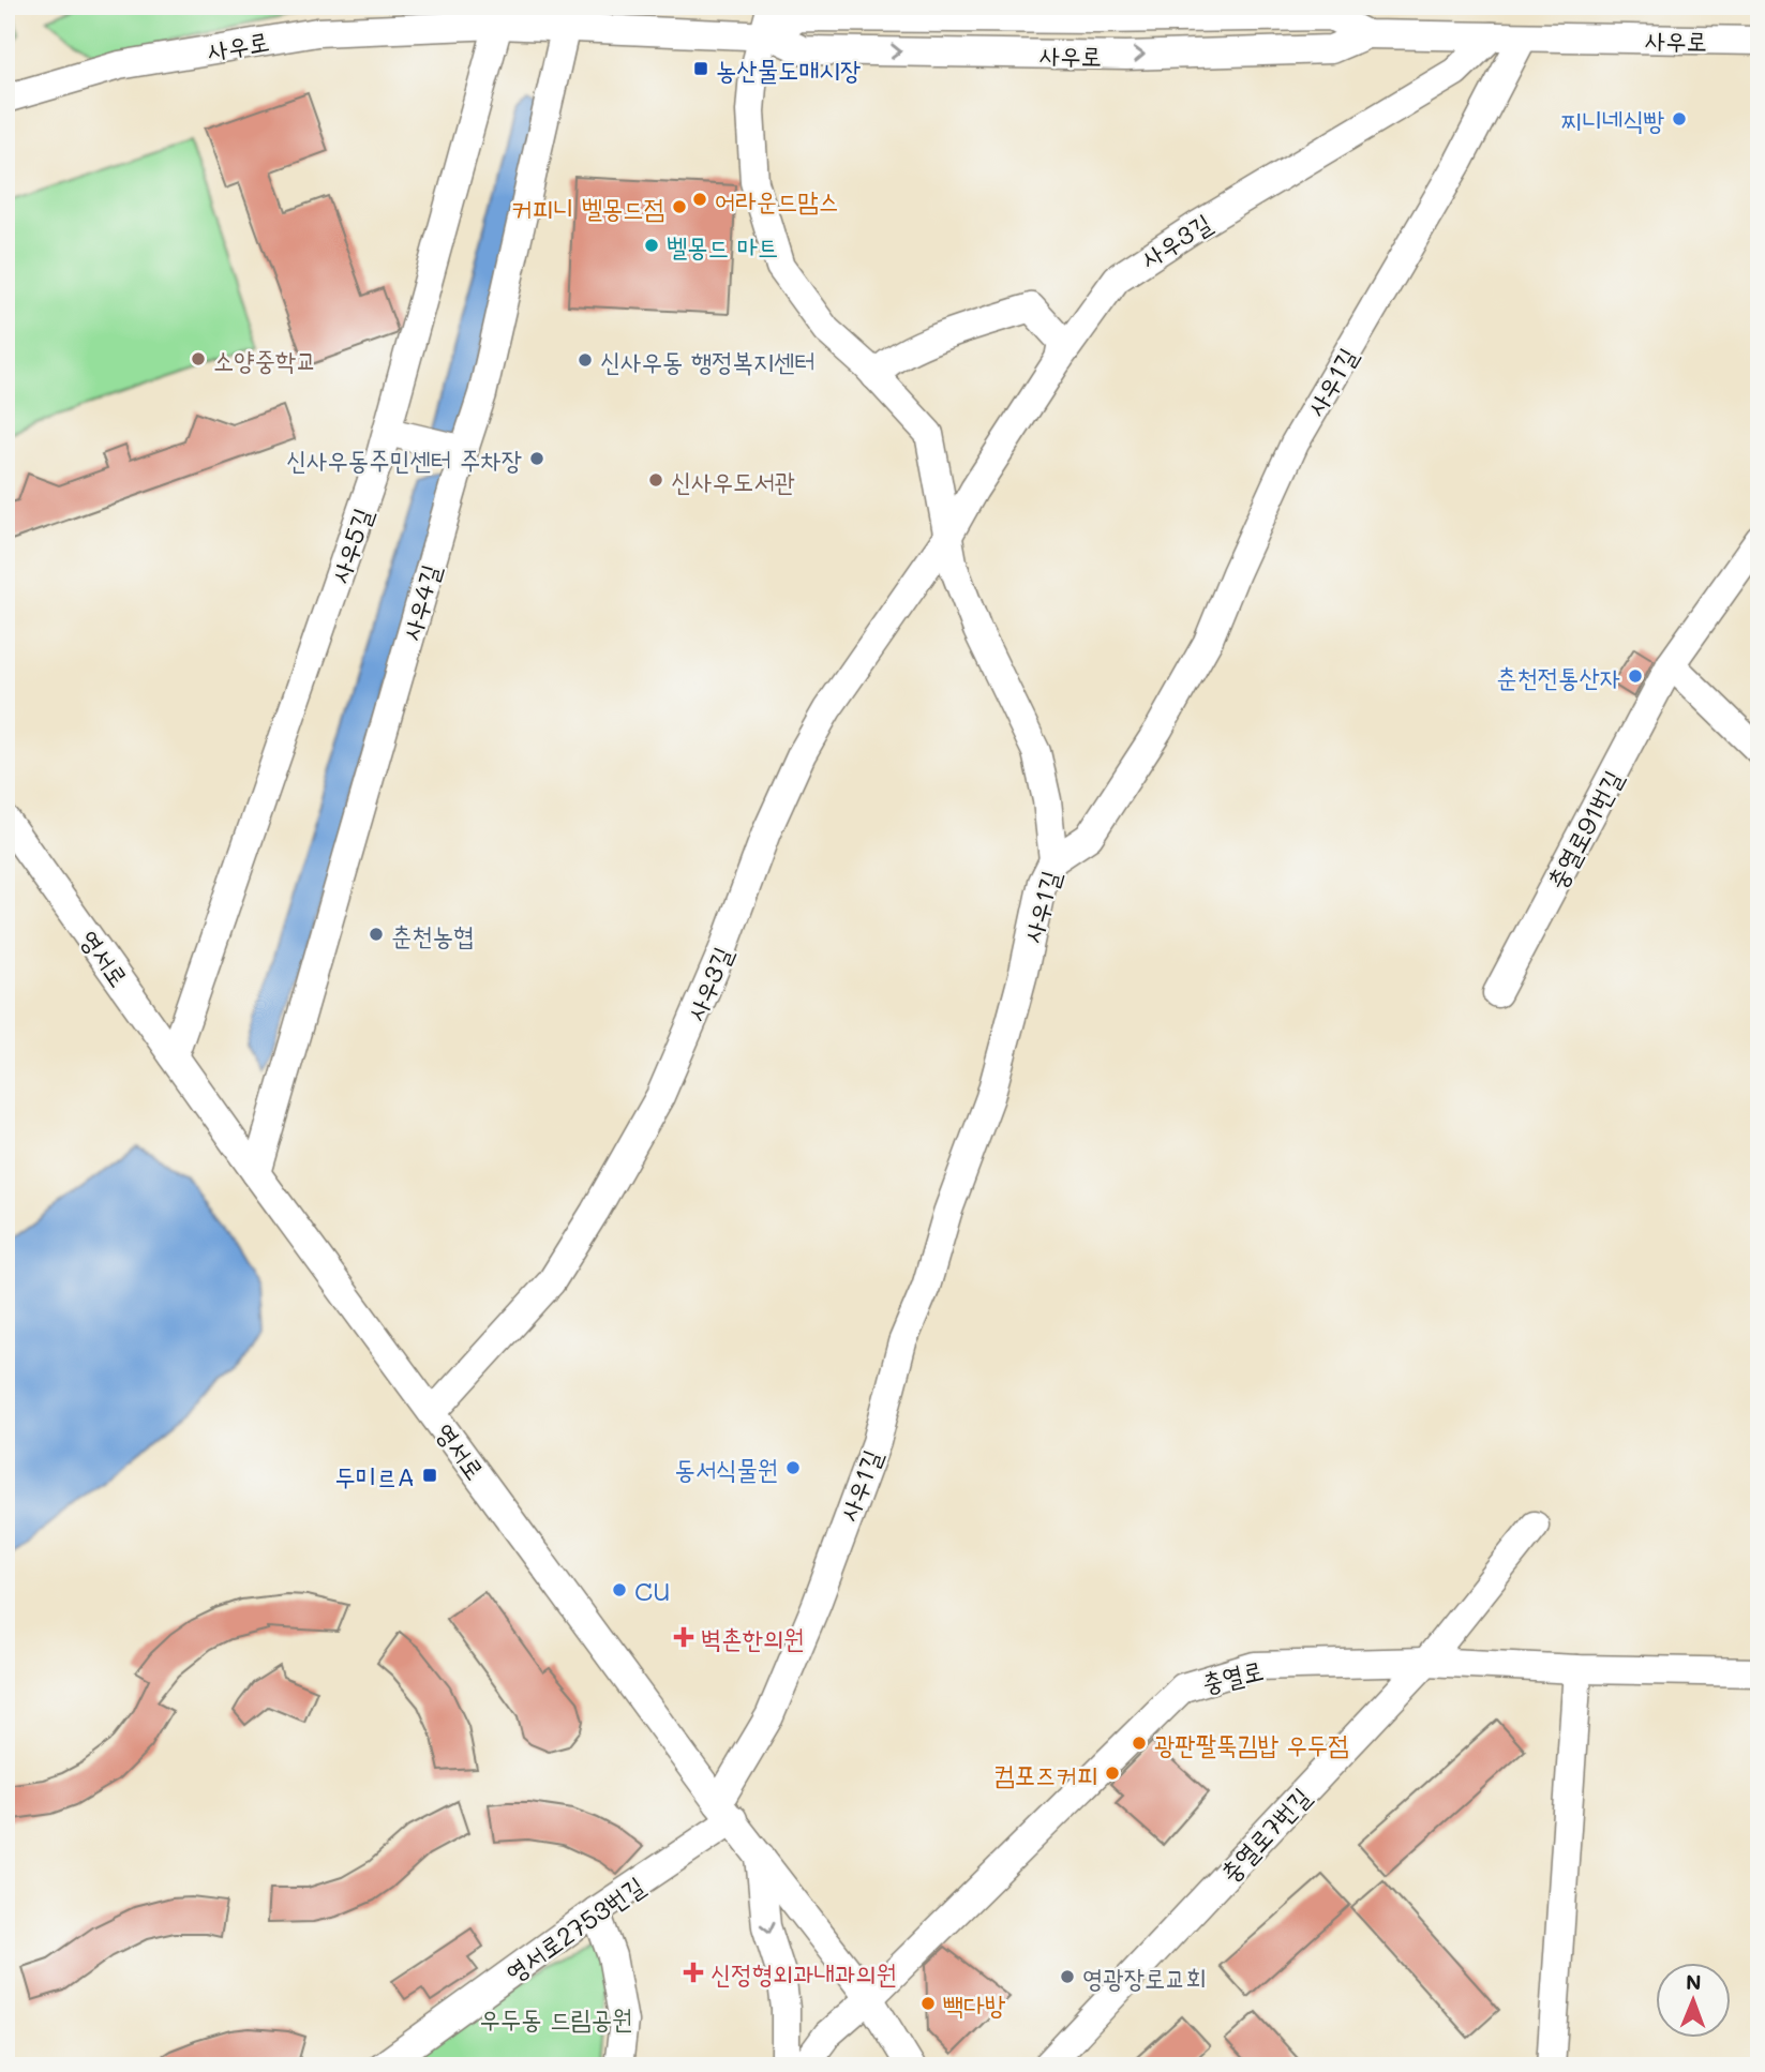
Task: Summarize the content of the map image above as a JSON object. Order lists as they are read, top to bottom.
{
  "streets": {
    "street": [
      "사우로",
      "사우3길",
      "사우1길",
      "사우5길",
      "사우4길",
      "충열로91번길",
      "영서로",
      "충열로",
      "충열로7번길",
      "영서로2753번길"
    ]
  },
  "crossings": [
    ["사우로", "사우3길"],
    ["사우로", "사우1길"],
    ["사우로", "사우5길"],
    ["사우로", "사우4길"],
    ["사우3길", "영서로"],
    ["사우1길", "영서로"],
    ["사우1길", "영서로2753번길"],
    ["사우5길", "영서로"],
    ["사우4길", "영서로"],
    ["영서로", "충열로"],
    ["영서로", "영서로2753번길"],
    ["충열로", "충열로7번길"]
  ],
  "parks": ["우두동 드림공원"],
  "places": {
    "transit": ["농산물도매시장", "두미르A"],
    "other": [
      "찌니네식빵",
      "어라운드맘스",
      "커피니 벨몽드점",
      "벨몽드 마트",
      "소양중학교",
      "신사우동 행정복지센터",
      "신사우동주민센터 주차장",
      "신사우도서관",
      "춘천전통산자",
      "춘천농협",
      "동서식물원",
      "CU",
      "광판팔뚝김밥 우두점",
      "컴포즈커피",
      "영광장로교회",
      "빽다방"
    ],
    "health": ["벽촌한의원", "신정형외과내과의원"]
  },
  "north": "top"
}
